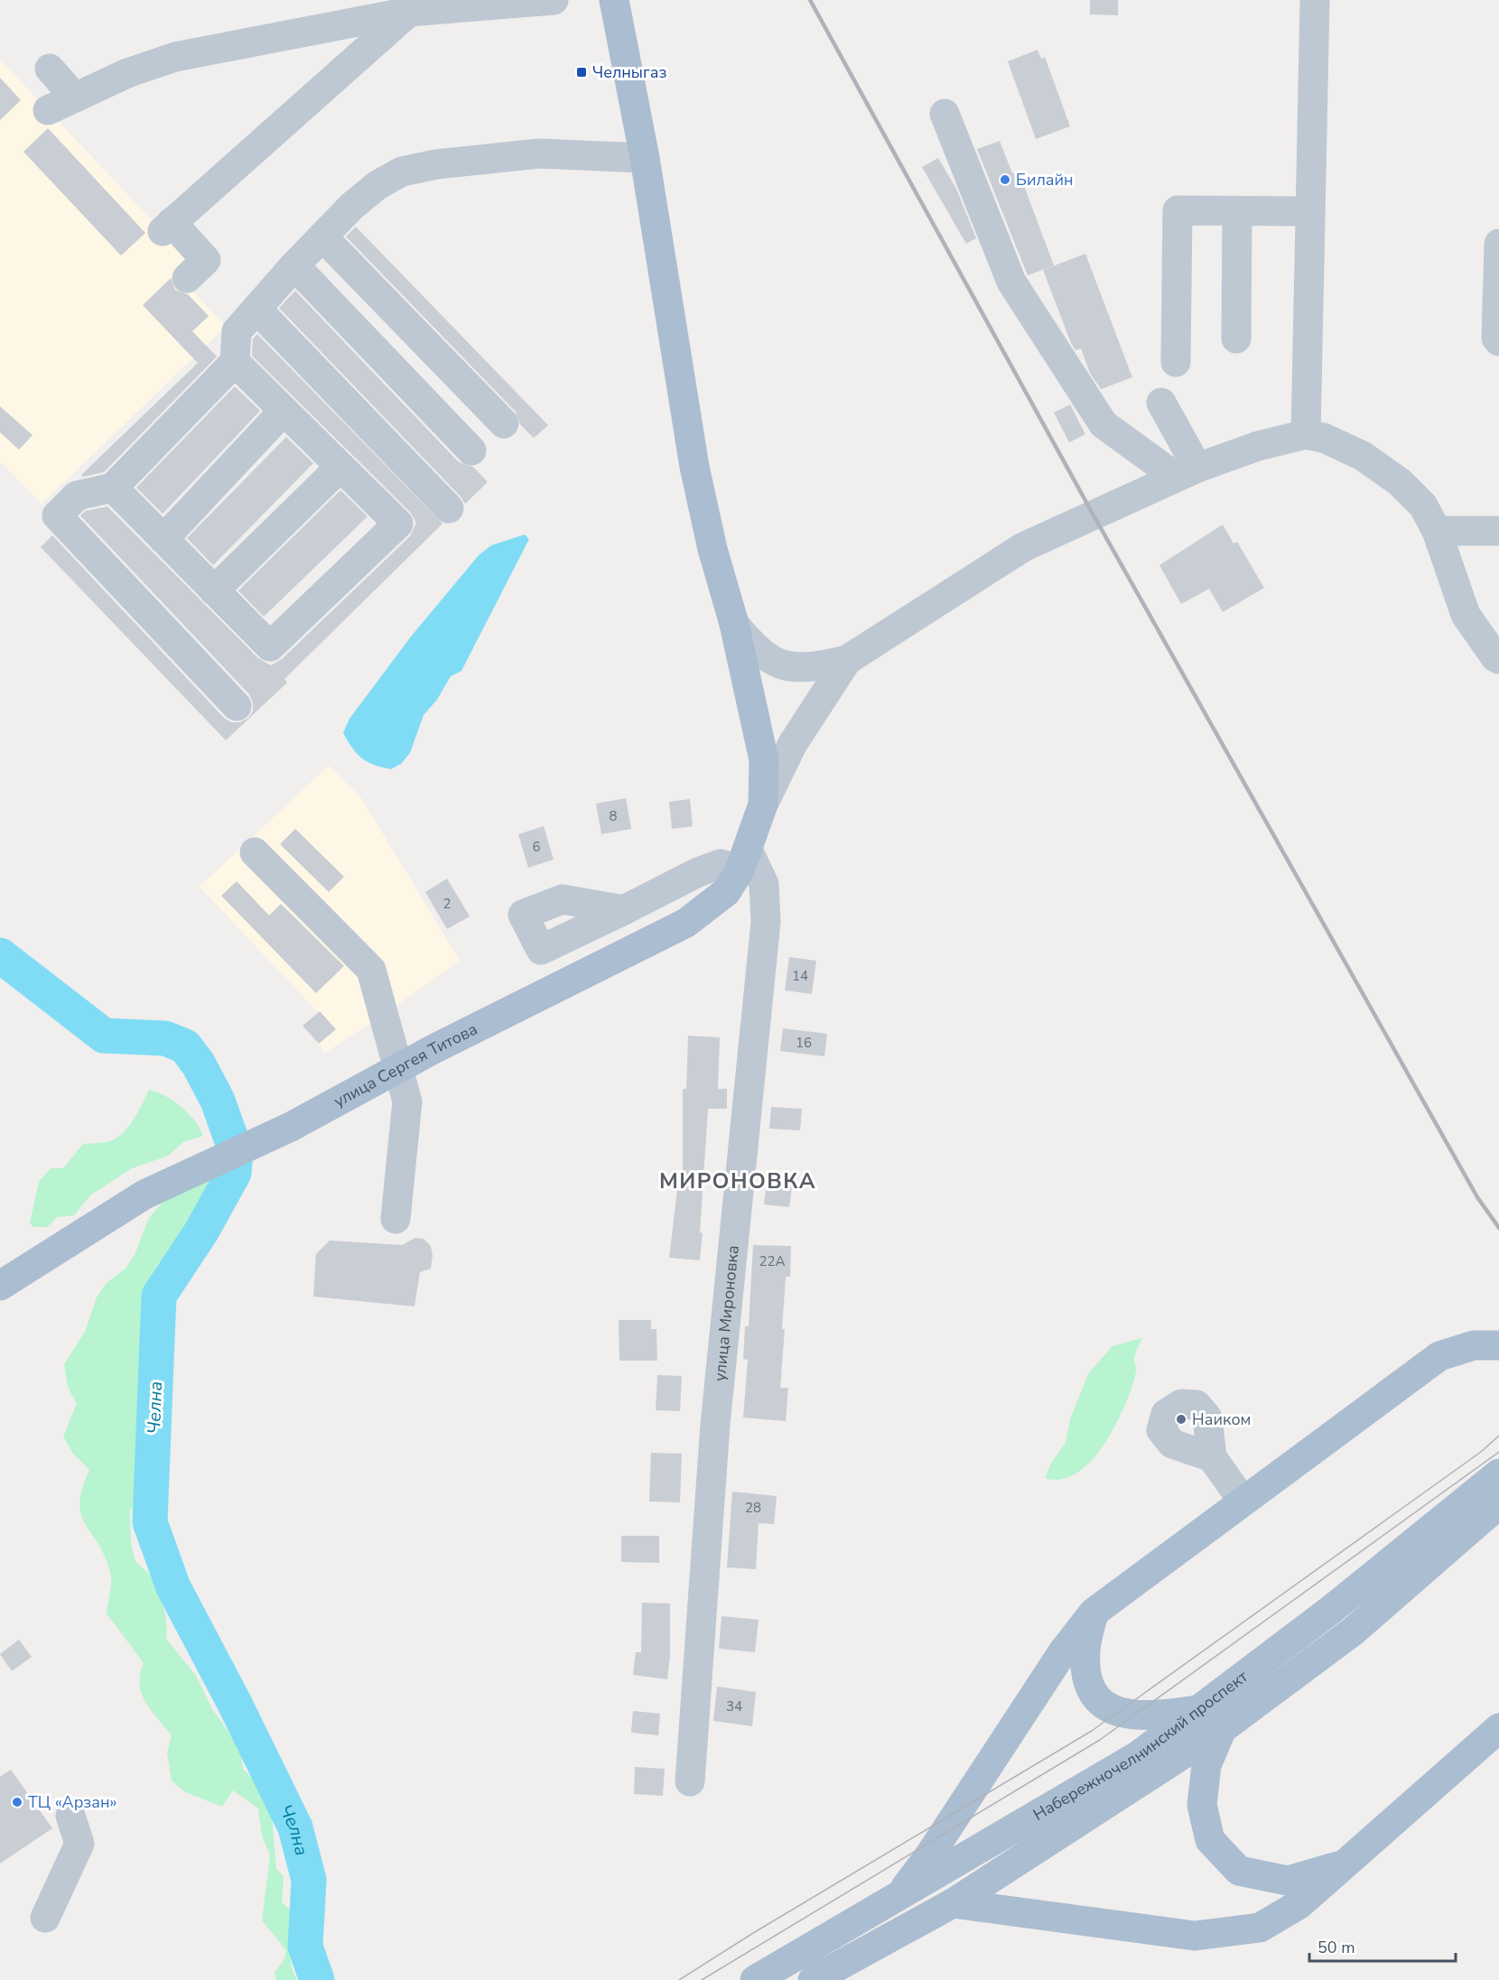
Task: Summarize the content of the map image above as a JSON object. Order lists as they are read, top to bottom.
{
  "streets": {
    "main road": ["улица Сергея Титова", "Набережночелнинский проспект"],
    "street": ["улица Мироновка"]
  },
  "crossings": [
    ["улица Сергея Титова", "улица Мироновка"]
  ],
  "districts": ["МИРОНОВКА"],
  "water": ["Челна"],
  "places": {
    "transit": ["Челныгаз"],
    "other": ["Билайн", "Наиком", "ТЦ «Арзан»"]
  },
  "house_numbers": [
    "8",
    "6",
    "2",
    "14",
    "16",
    "22А",
    "28",
    "34"
  ],
  "scale_bar": "50 m"
}
